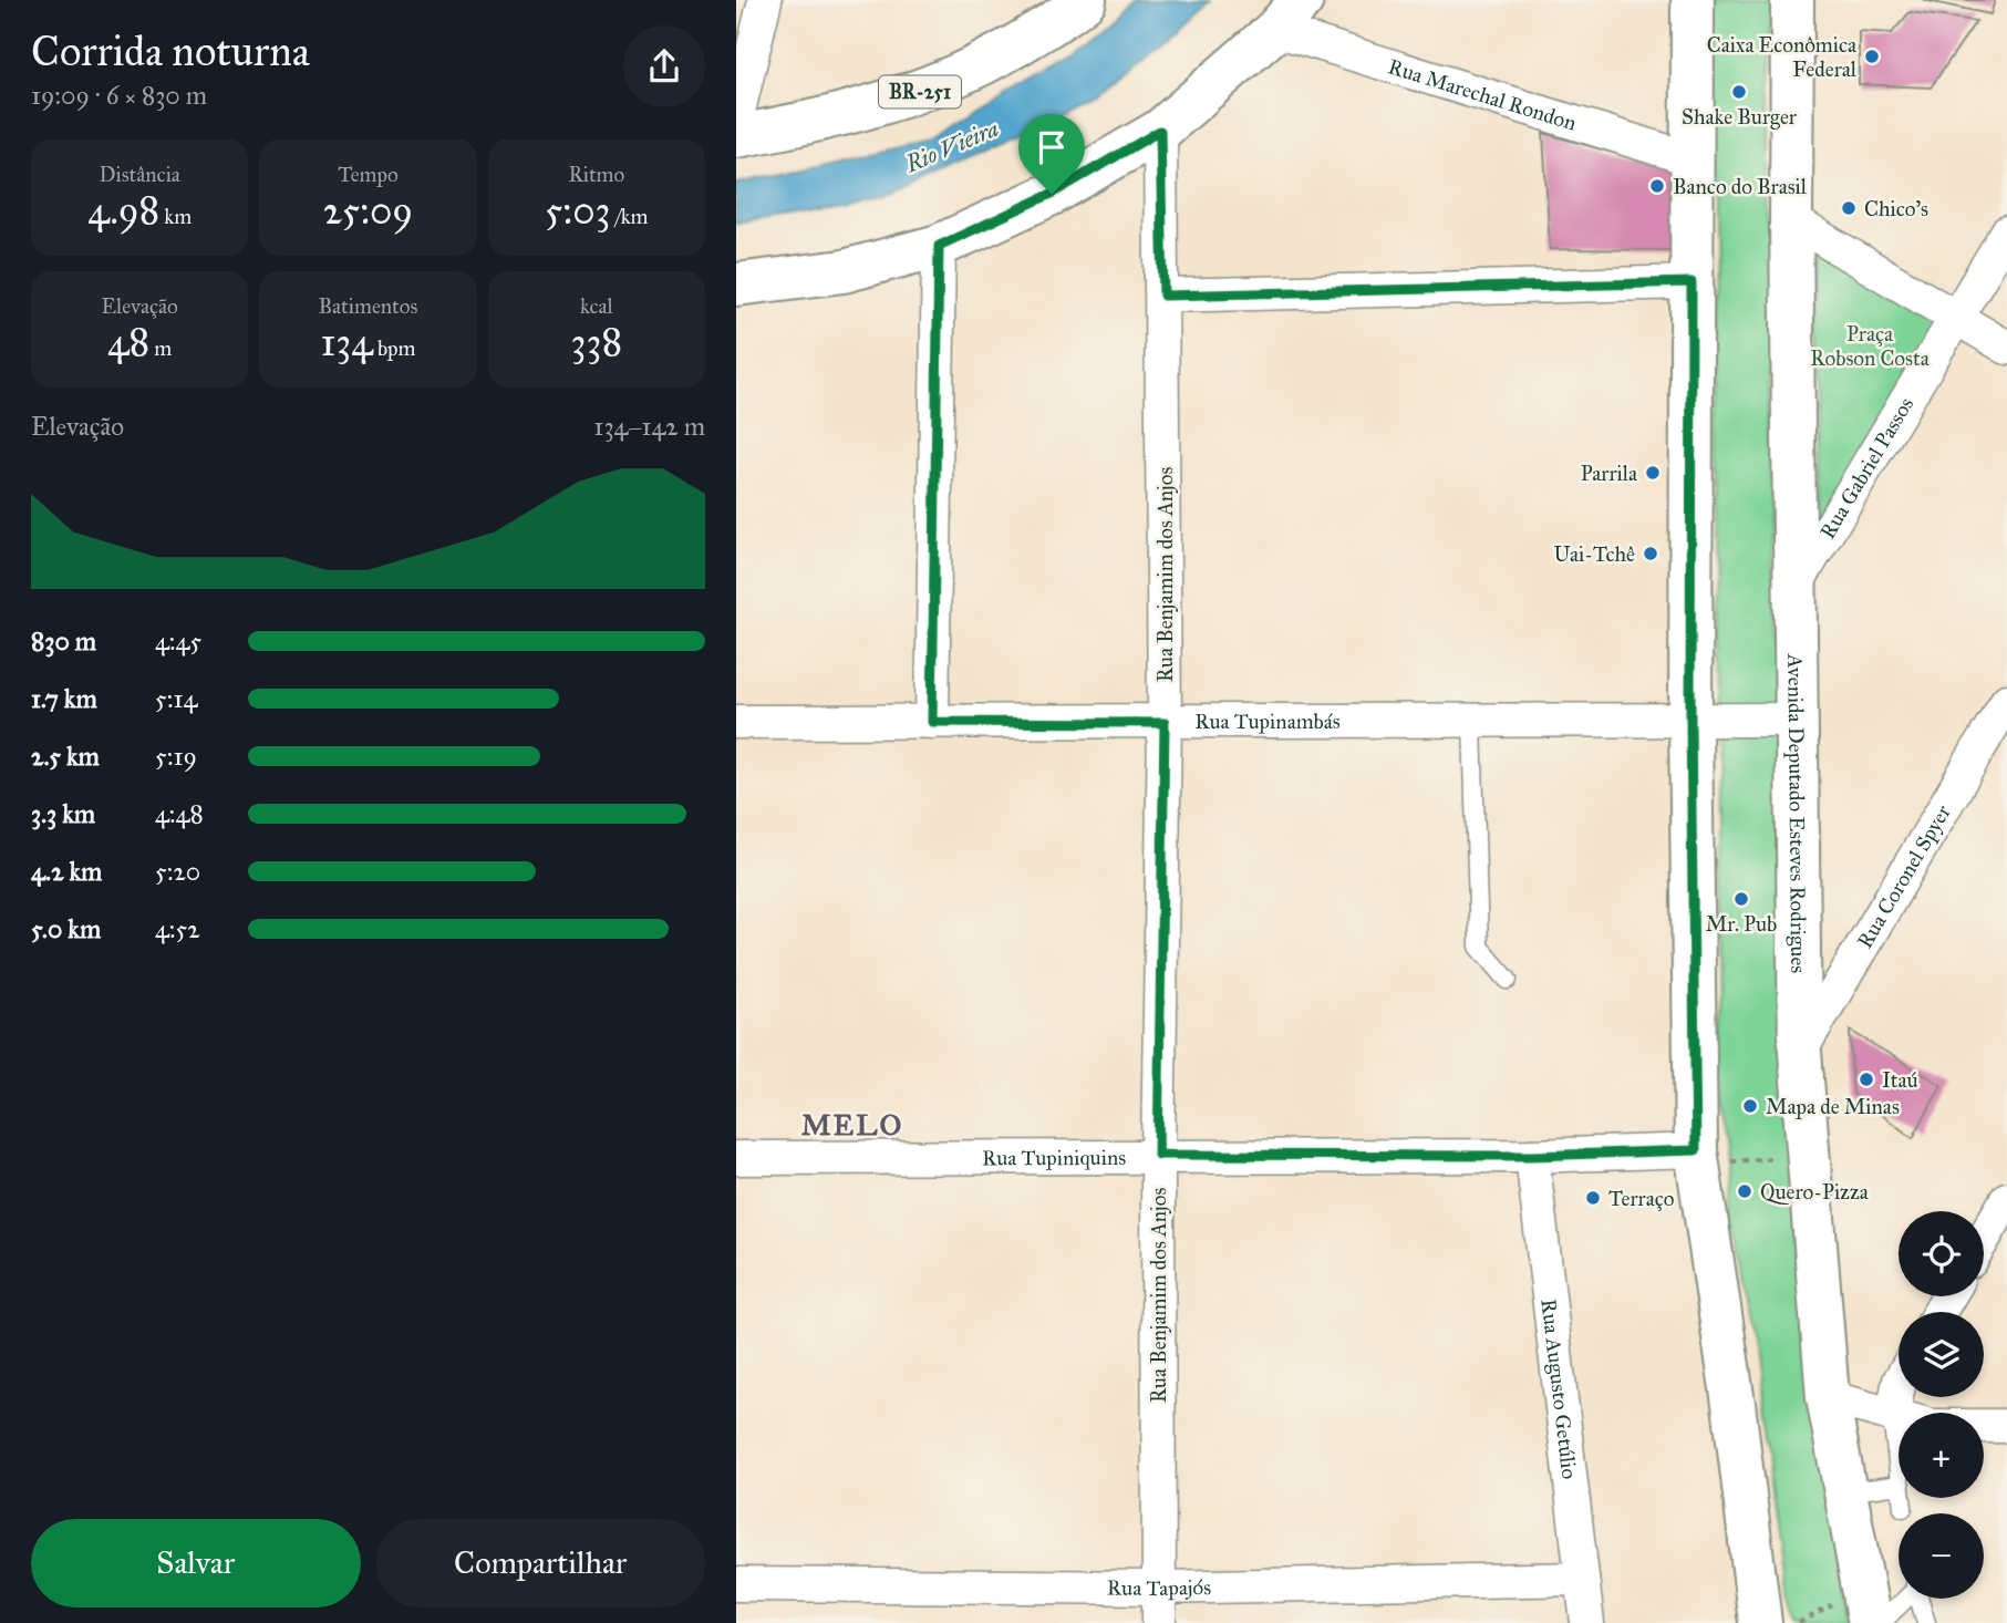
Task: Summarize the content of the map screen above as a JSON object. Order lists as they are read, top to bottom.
{
  "streets": {
    "street": [
      "BR-251",
      "Rua Marechal Rondon",
      "Rua Gabriel Passos",
      "Rua Benjamim dos Anjos",
      "Rua Tupinambás",
      "Avenida Deputado Esteves Rodrigues",
      "Rua Coronel Spyer",
      "Rua Tupiniquins",
      "Rua Augusto Getúlio",
      "Rua Tapajós"
    ]
  },
  "crossings": [
    ["Rua Gabriel Passos", "Avenida Deputado Esteves Rodrigues"],
    ["Rua Benjamim dos Anjos", "Rua Tupinambás"],
    ["Rua Benjamim dos Anjos", "Rua Tupiniquins"],
    ["Rua Benjamim dos Anjos", "Rua Tapajós"],
    ["Rua Tupinambás", "Avenida Deputado Esteves Rodrigues"],
    ["Avenida Deputado Esteves Rodrigues", "Rua Coronel Spyer"],
    ["Rua Tupiniquins", "Rua Augusto Getúlio"],
    ["Rua Augusto Getúlio", "Rua Tapajós"]
  ],
  "districts": ["MELO"],
  "water": ["Rio Vieira"],
  "parks": ["Praça Robson Costa"],
  "places": [
    "Caixa Econômica Federal",
    "Shake Burger",
    "Banco do Brasil",
    "Chico's",
    "Parrila",
    "Uai-Tchê",
    "Mr. Pub",
    "Itaú",
    "Mapa de Minas",
    "Quero-Pizza",
    "Terraço"
  ],
  "page": {
    "heading": ["Corrida noturna", "19:09 · 6 × 830 m"],
    "stats": [
      ["Distância", "4.98 km"],
      ["Tempo", "25:09"],
      ["Ritmo", "5:03 /km"],
      ["Elevação", "48 m"],
      ["Batimentos", "134 bpm"],
      ["kcal", "338"]
    ],
    "chart": ["Elevação", "134–142 m"],
    "list": [
      {
        "name": "830 m",
        "note": "4:45"
      },
      {
        "name": "1.7 km",
        "note": "5:14"
      },
      {
        "name": "2.5 km",
        "note": "5:19"
      },
      {
        "name": "3.3 km",
        "note": "4:48"
      },
      {
        "name": "4.2 km",
        "note": "5:20"
      },
      {
        "name": "5.0 km",
        "note": "4:52"
      }
    ],
    "map_buttons": ["+", "−"],
    "buttons": ["Salvar", "Compartilhar"]
  }
}
